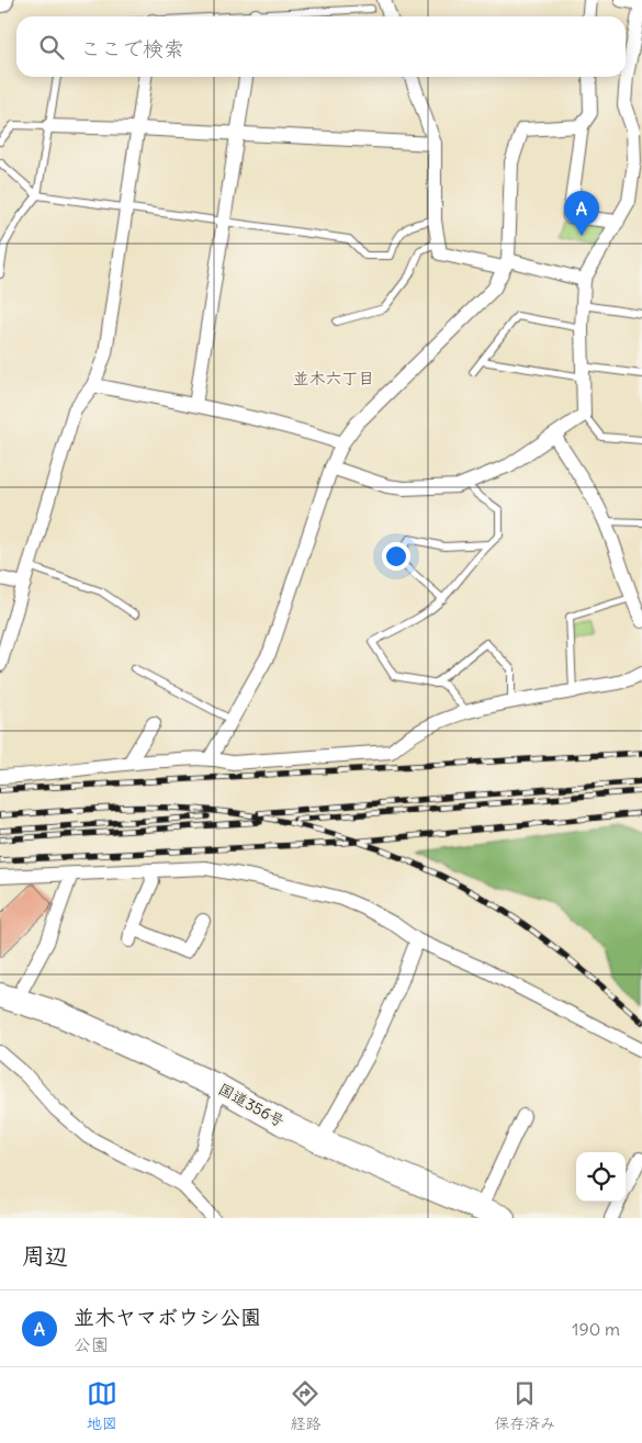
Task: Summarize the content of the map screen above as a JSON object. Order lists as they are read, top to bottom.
{
  "streets": {
    "highway": ["国道356号"]
  },
  "districts": ["並木六丁目"],
  "page": {
    "search": "ここで検索",
    "pins": "A",
    "heading": "周辺",
    "list": [
      {
        "mark": "A",
        "name": "並木ヤマボウシ公園",
        "note": "公園",
        "value": "190 m"
      }
    ],
    "nav": ["地図", "経路", "保存済み"]
  }
}
